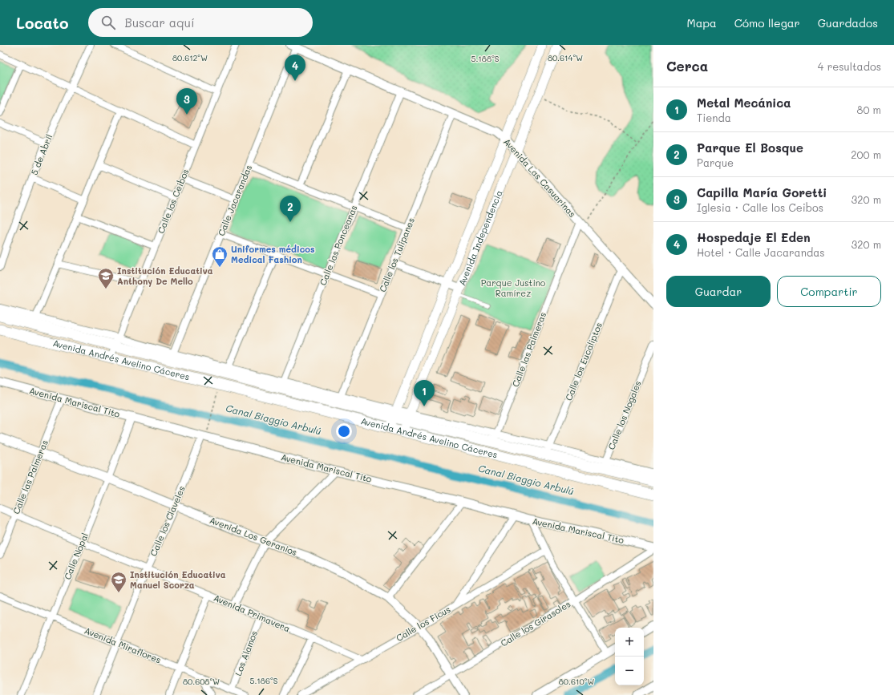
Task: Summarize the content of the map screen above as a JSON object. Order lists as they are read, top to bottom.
{
  "streets": {
    "highway": ["Avenida Andrés Avelino Cáceres"],
    "main road": ["Avenida Independencia"],
    "street": [
      "5 de Abril",
      "Avenida Las Casuarinas",
      "Calle Jacarandas",
      "Calle los Ceibos",
      "Calle las Ponceanas",
      "Calle los Tulipanes",
      "Calle las Palmeras",
      "Calle los Eucaliptos",
      "Avenida Mariscal Tito",
      "Calle los Nogales",
      "Calle los Claveles",
      "Avenida Los Geranios",
      "Calle Nopal",
      "Avenida Primavera",
      "Calle los Ficus",
      "Calle los Girasoles",
      "Avenida Miraflores",
      "Los Alamos"
    ]
  },
  "crossings": [
    ["Avenida Las Casuarinas", "Calle Jacarandas"],
    ["Avenida Las Casuarinas", "Avenida Independencia"],
    ["Avenida Las Casuarinas", "Calle las Ponceanas"],
    ["Avenida Las Casuarinas", "Calle los Tulipanes"],
    ["Avenida Las Casuarinas", "Calle las Palmeras"],
    ["Avenida Las Casuarinas", "Calle los Eucaliptos"],
    ["Calle Jacarandas", "Avenida Andrés Avelino Cáceres"],
    ["Calle los Ceibos", "Avenida Andrés Avelino Cáceres"],
    ["Avenida Independencia", "Avenida Andrés Avelino Cáceres"],
    ["Calle las Ponceanas", "Avenida Andrés Avelino Cáceres"],
    ["Calle los Tulipanes", "Avenida Andrés Avelino Cáceres"],
    ["Calle las Palmeras", "Avenida Andrés Avelino Cáceres"],
    ["Calle las Palmeras", "Avenida Mariscal Tito"],
    ["Calle las Palmeras", "Avenida Los Geranios"],
    ["Calle las Palmeras", "Avenida Primavera"],
    ["Avenida Andrés Avelino Cáceres", "Calle los Eucaliptos"],
    ["Avenida Andrés Avelino Cáceres", "Calle los Nogales"],
    ["Avenida Mariscal Tito", "Calle los Claveles"],
    ["Avenida Mariscal Tito", "Calle Nopal"],
    ["Calle los Claveles", "Avenida Los Geranios"],
    ["Calle los Claveles", "Avenida Primavera"],
    ["Calle los Claveles", "Avenida Miraflores"],
    ["Avenida Los Geranios", "Calle Nopal"],
    ["Avenida Los Geranios", "Calle los Ficus"],
    ["Avenida Los Geranios", "Calle los Girasoles"],
    ["Calle Nopal", "Avenida Primavera"],
    ["Calle Nopal", "Avenida Miraflores"],
    ["Avenida Primavera", "Calle los Ficus"],
    ["Avenida Primavera", "Los Alamos"],
    ["Avenida Miraflores", "Los Alamos"]
  ],
  "water": ["Canal Biaggio Arbulú"],
  "parks": ["Parque Justino Ramírez"],
  "places": {
    "shop": ["Uniformes médicos Medical Fashion"],
    "school or university": ["Institución Educativa Anthony De Mello", "Institución Educativa Manuel Scorza"]
  },
  "page": {
    "header": "Locato",
    "search": "Buscar aquí",
    "nav": ["Mapa", "Cómo llegar", "Guardados"],
    "heading": ["Cerca", "4 resultados"],
    "pins": [
      "4",
      "3",
      "2",
      "1"
    ],
    "list": [
      {
        "mark": "1",
        "name": "Metal Mecánica",
        "note": "Tienda",
        "value": "80 m"
      },
      {
        "mark": "2",
        "name": "Parque El Bosque",
        "note": "Parque",
        "value": "200 m"
      },
      {
        "mark": "3",
        "name": "Capilla María Goretti",
        "note": "Iglesia · Calle los Ceibos",
        "value": "320 m"
      },
      {
        "mark": "4",
        "name": "Hospedaje El Eden",
        "note": "Hotel · Calle Jacarandas",
        "value": "320 m"
      }
    ],
    "buttons": ["Guardar", "Compartir"],
    "map_buttons": ["+", "−"]
  },
  "coordinates": [
    "80.612°W",
    "80.614°W",
    "5.188°S",
    "5.186°S",
    "80.608°W",
    "80.610°W"
  ]
}
